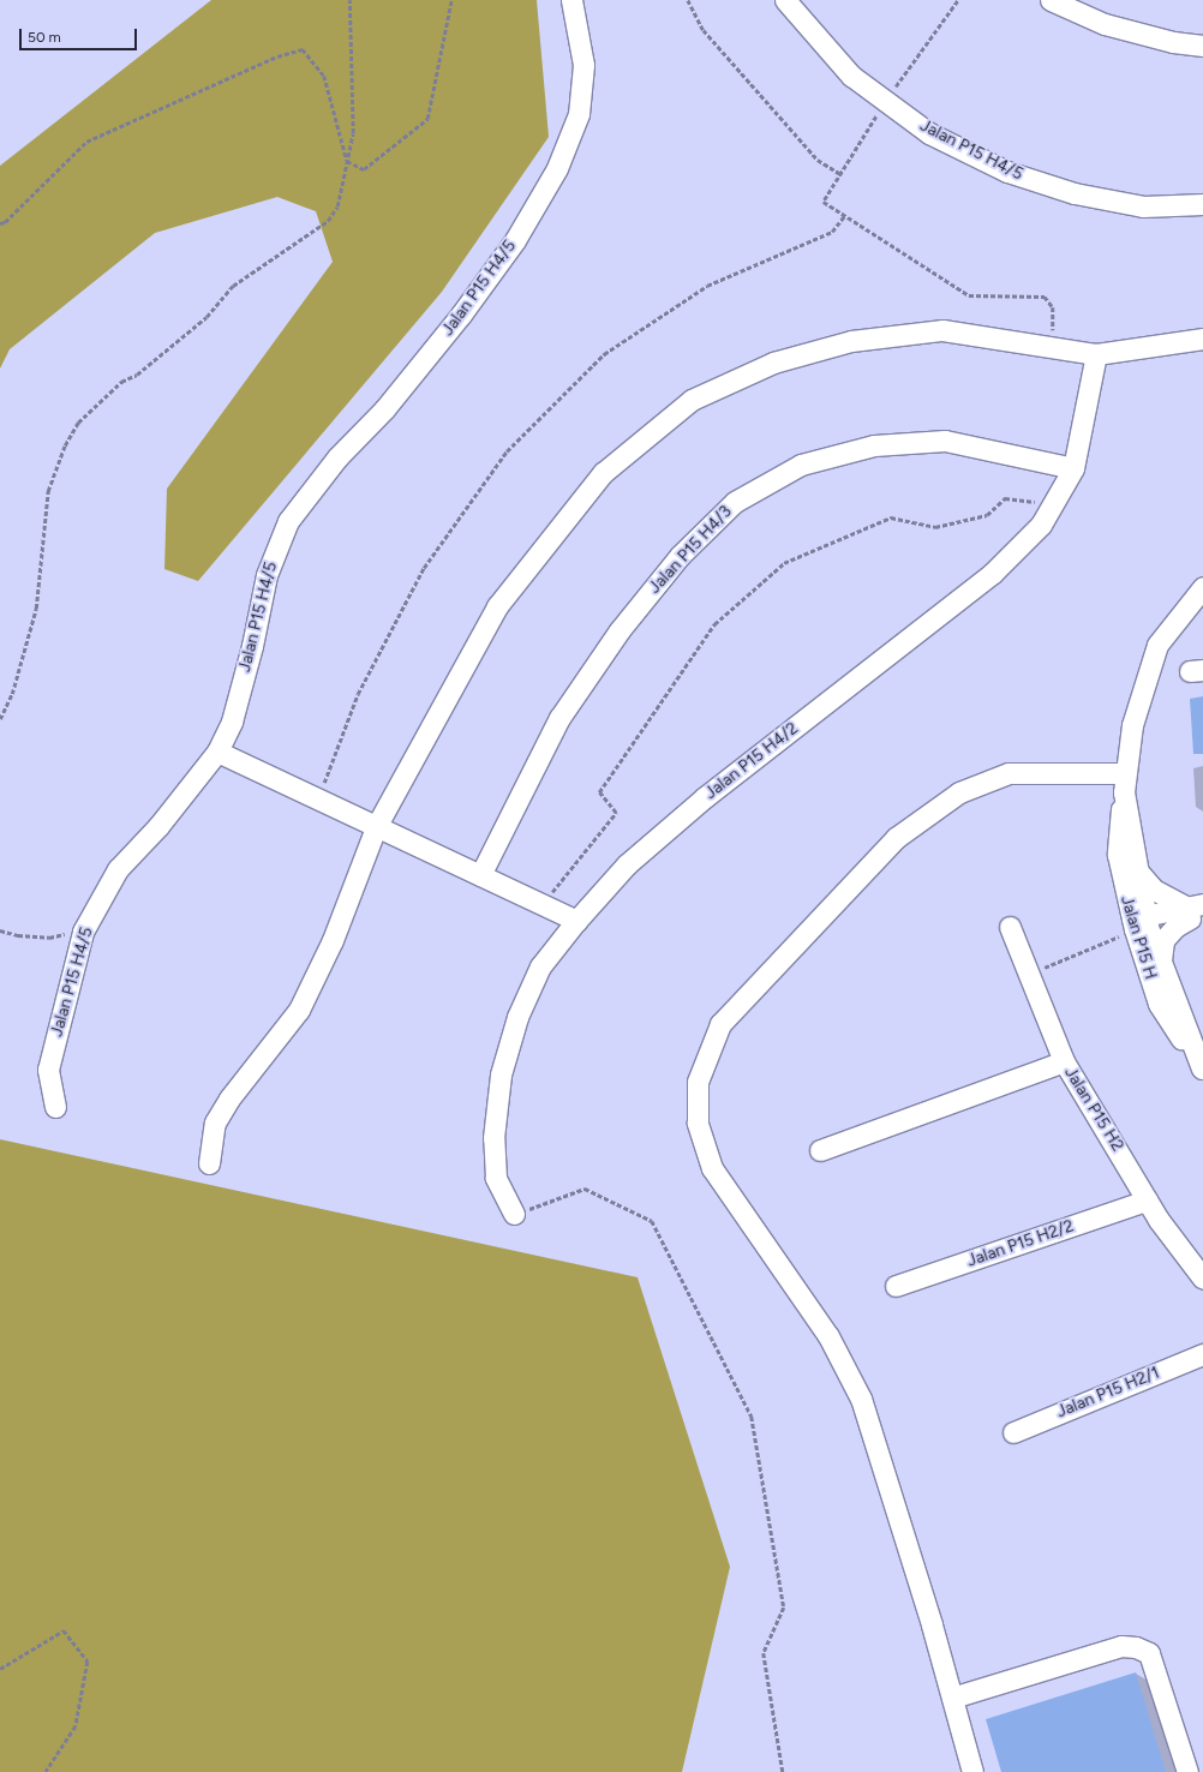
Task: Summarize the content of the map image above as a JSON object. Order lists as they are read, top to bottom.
{
  "streets": {
    "street": [
      "Jalan P15 H4/5",
      "Jalan P15 H4/3",
      "Jalan P15 H4/2",
      "Jalan P15 H",
      "Jalan P15 H2",
      "Jalan P15 H2/2",
      "Jalan P15 H2/1"
    ]
  },
  "crossings": [
    ["Jalan P15 H4/3", "Jalan P15 H4/2"],
    ["Jalan P15 H2", "Jalan P15 H2/2"]
  ],
  "scale_bar": "50 m"
}
